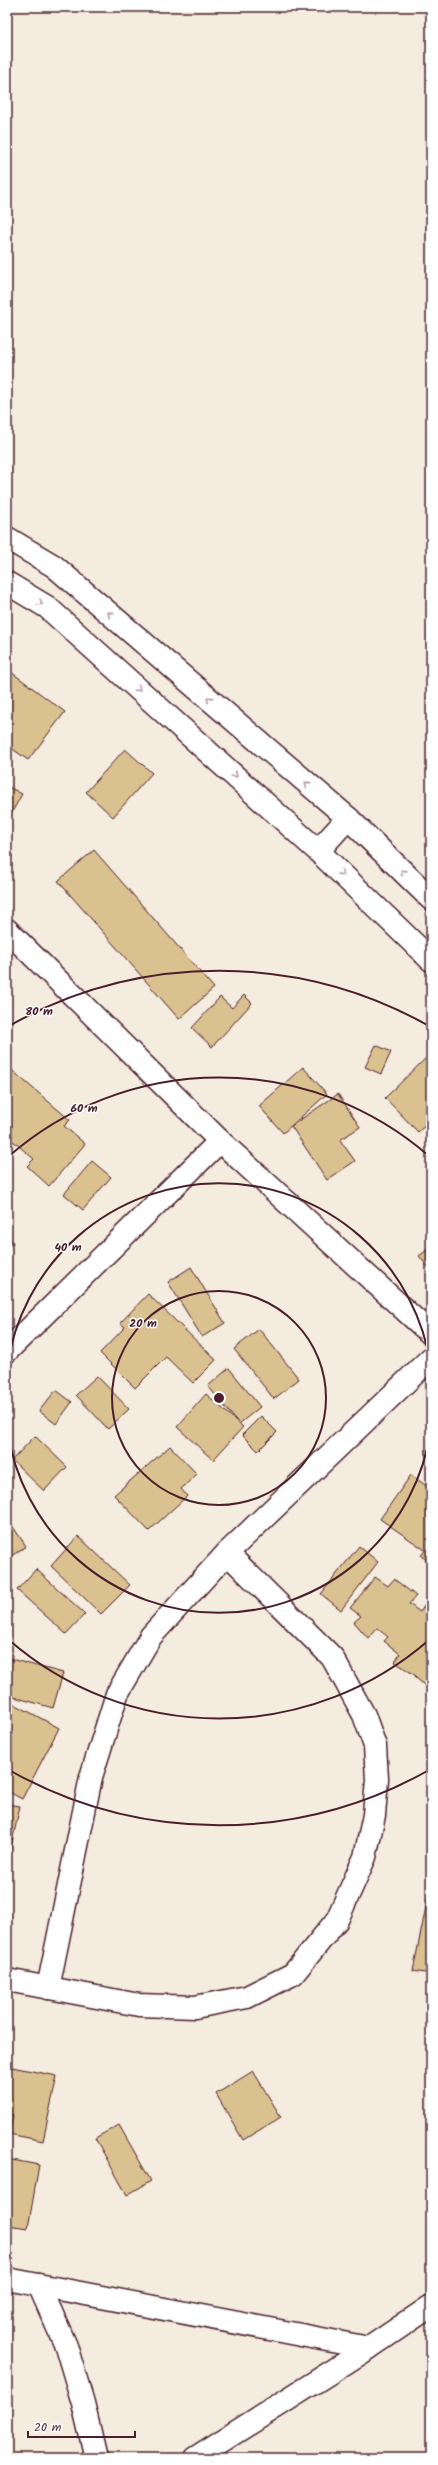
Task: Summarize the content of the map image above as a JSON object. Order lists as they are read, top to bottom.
{
  "scale_bar": "20 m",
  "rings": [
    "80 m",
    "60 m",
    "40 m",
    "20 m"
  ]
}
